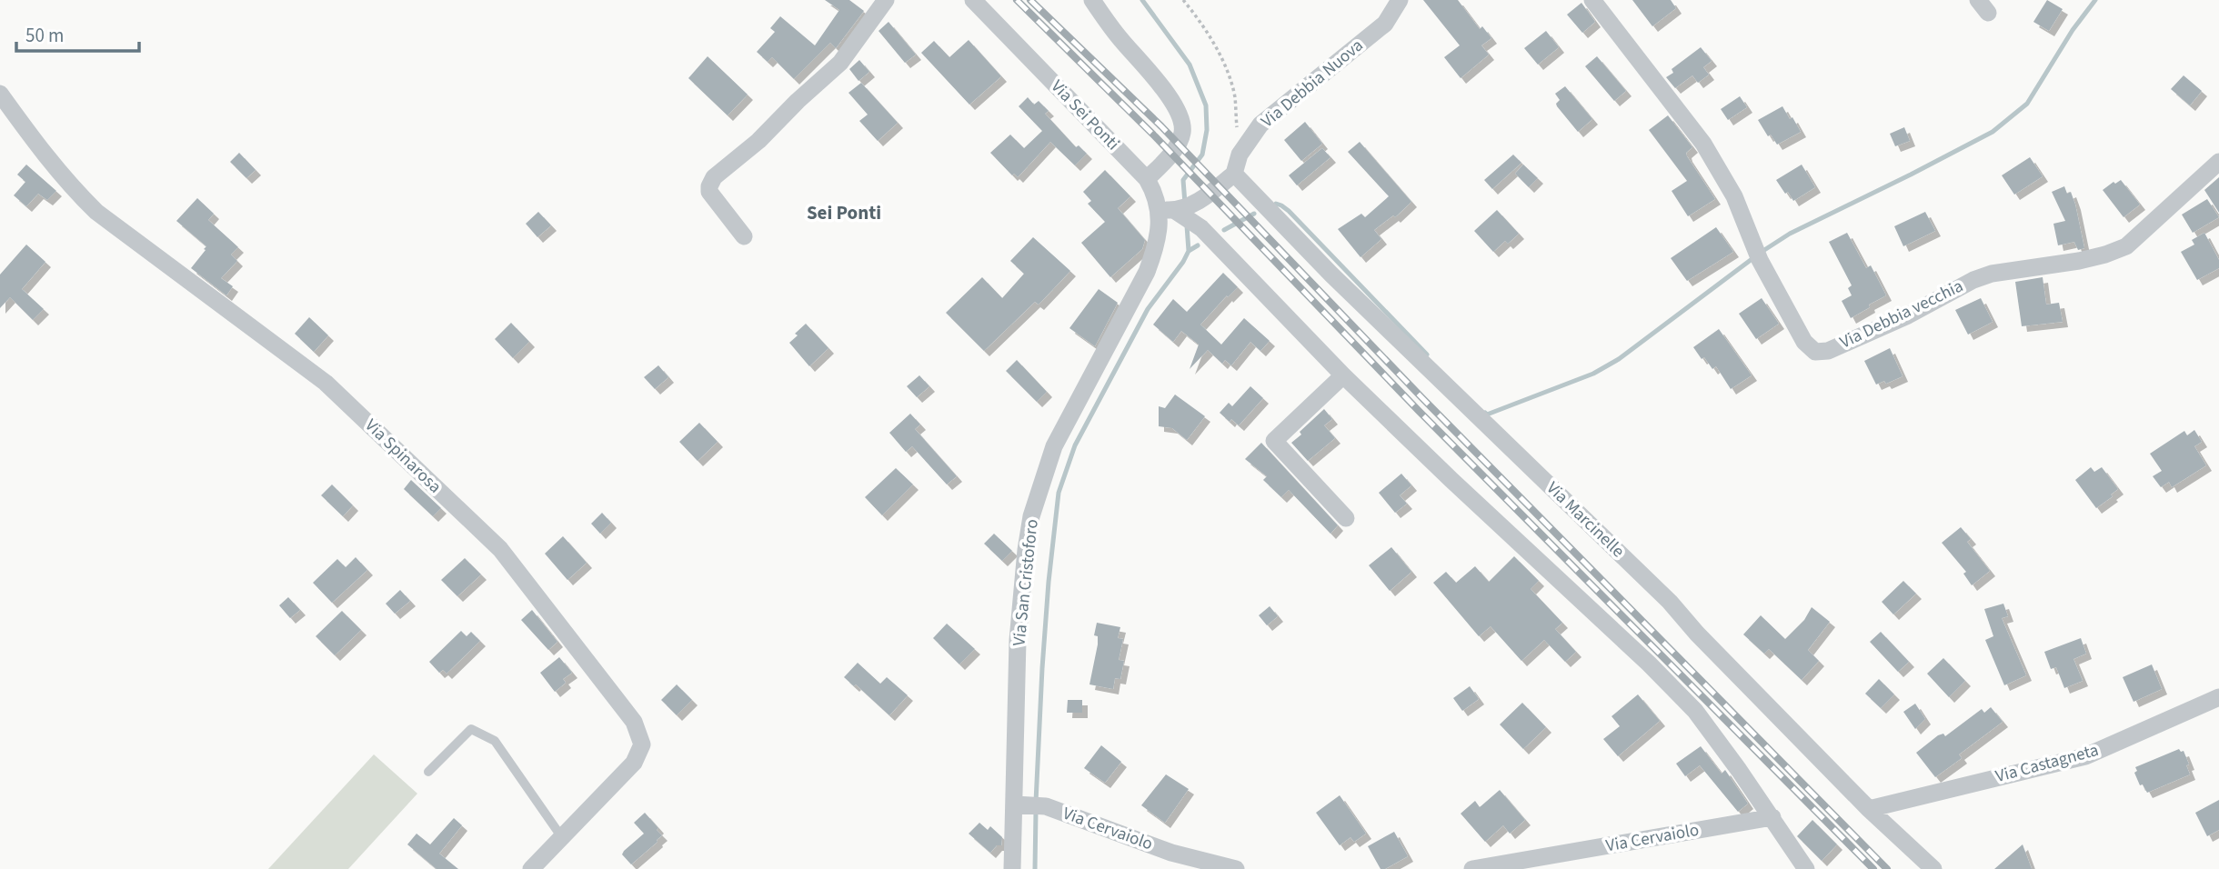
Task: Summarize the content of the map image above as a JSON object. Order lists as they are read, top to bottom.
{
  "streets": {
    "street": [
      "Via Debbia Nuova",
      "Via Sei Ponti",
      "Via Debbia vecchia",
      "Via Spinarosa",
      "Via Marcinelle",
      "Via San Cristoforo",
      "Via Castagneta",
      "Via Cervaiolo"
    ]
  },
  "crossings": [
    ["Via Debbia Nuova", "Via Marcinelle"],
    ["Via Sei Ponti", "Via San Cristoforo"],
    ["Via Marcinelle", "Via Castagneta"],
    ["Via San Cristoforo", "Via Cervaiolo"]
  ],
  "districts": ["Sei Ponti"],
  "scale_bar": "50 m"
}
